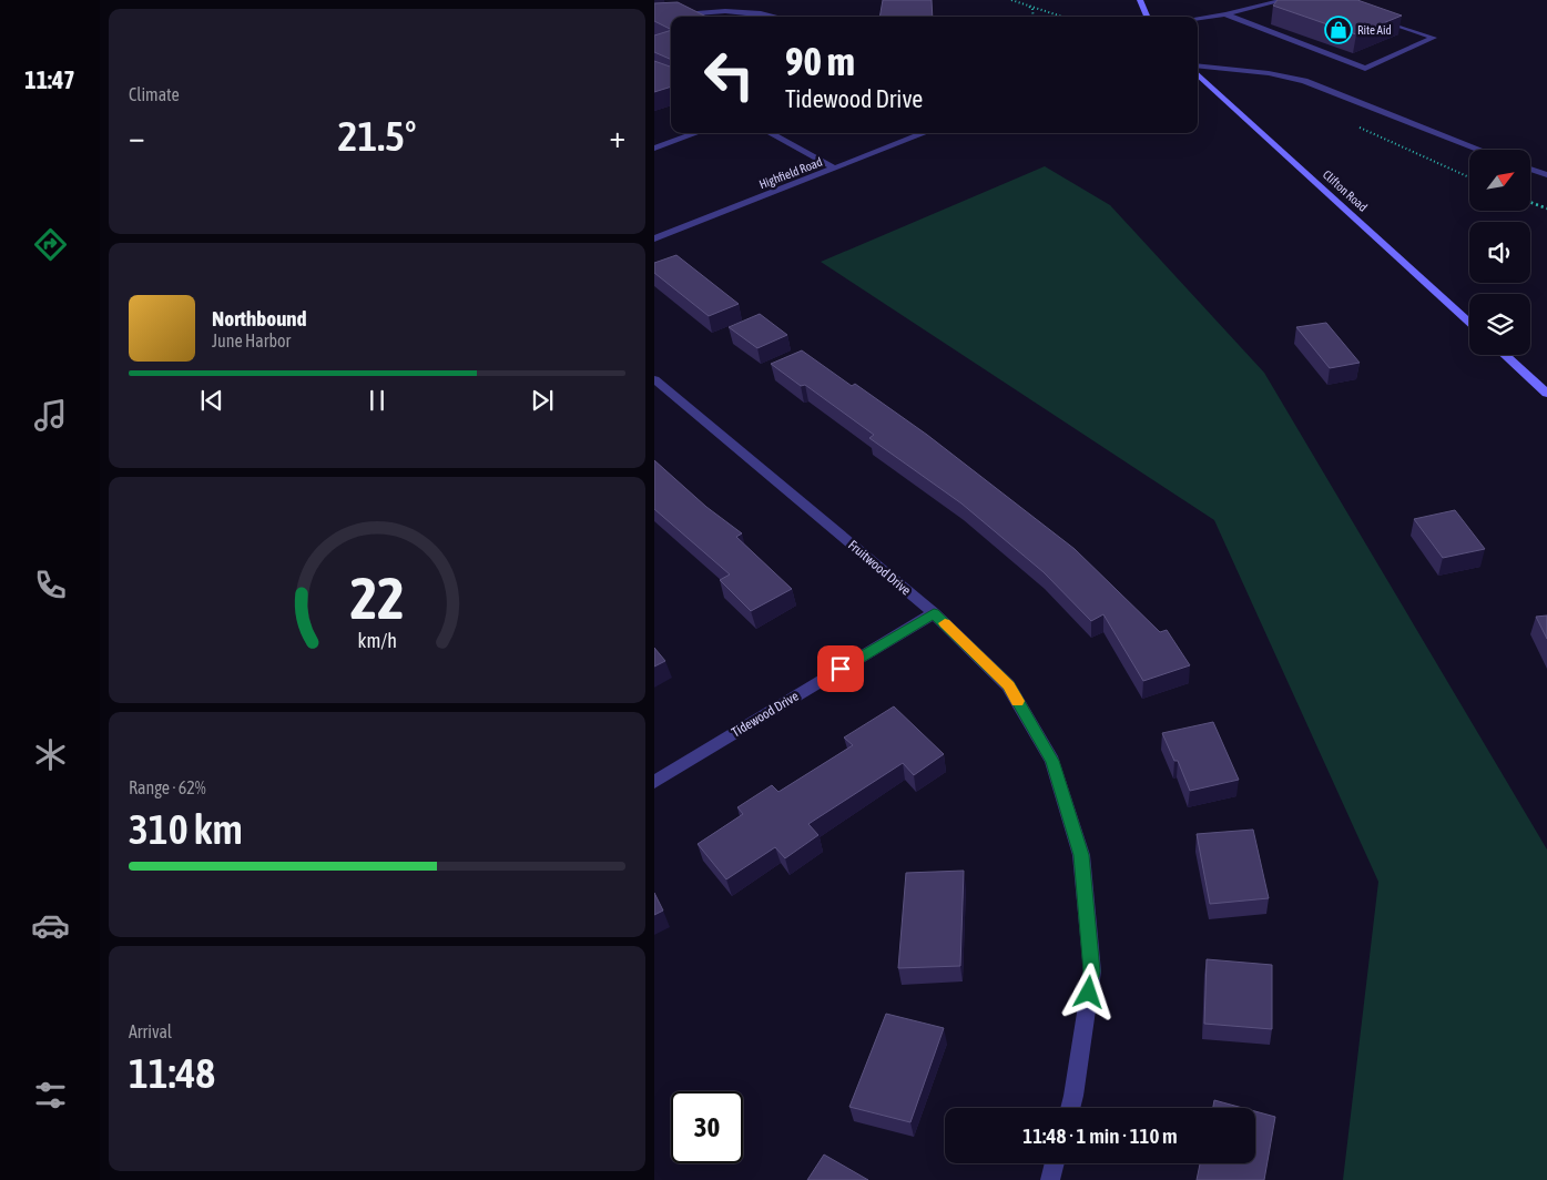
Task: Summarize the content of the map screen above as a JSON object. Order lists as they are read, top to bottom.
{
  "streets": {
    "main road": ["Clifton Road"],
    "street": ["Highfield Road", "Fruitwood Drive", "Tidewood Drive"]
  },
  "crossings": [
    ["Fruitwood Drive", "Tidewood Drive"]
  ],
  "places": {
    "shop": ["Rite Aid"]
  },
  "north": "top right",
  "page": {
    "tabs": "11:47",
    "tile": [
      "Climate",
      ["Range · 62%", "310 km"],
      ["Arrival", "11:48"]
    ],
    "turn": ["90 m", "Tidewood Drive"],
    "heat": ["−", "21.5°", "+"],
    "song": ["Northbound", "June Harbor"],
    "limit": "30",
    "trip": "11:48 · 1 min · 110 m",
    "gauge": ["22", "km/h"]
  }
}
